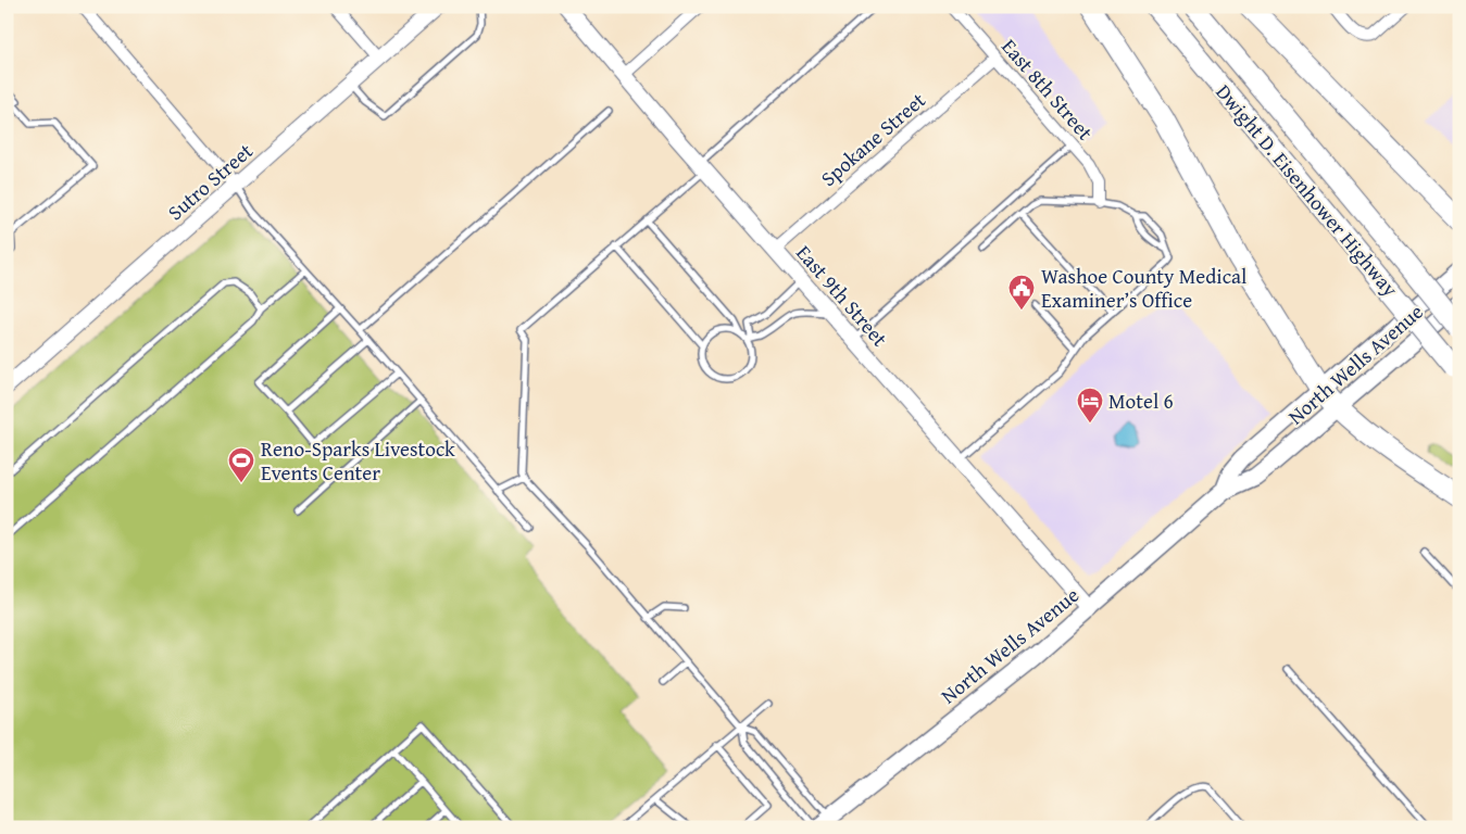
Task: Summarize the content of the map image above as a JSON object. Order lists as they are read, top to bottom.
{
  "streets": {
    "highway": ["Dwight D. Eisenhower Highway"],
    "main road": ["North Wells Avenue"],
    "street": [
      "East 8th Street",
      "Spokane Street",
      "Sutro Street",
      "East 9th Street"
    ]
  },
  "crossings": [
    ["East 8th Street", "Spokane Street"],
    ["Spokane Street", "East 9th Street"],
    ["East 9th Street", "North Wells Avenue"]
  ],
  "places": {
    "public building": ["Washoe County Medical Examiner’s Office"],
    "hotel": ["Motel 6"],
    "sports": ["Reno-Sparks Livestock Events Center"]
  }
}
